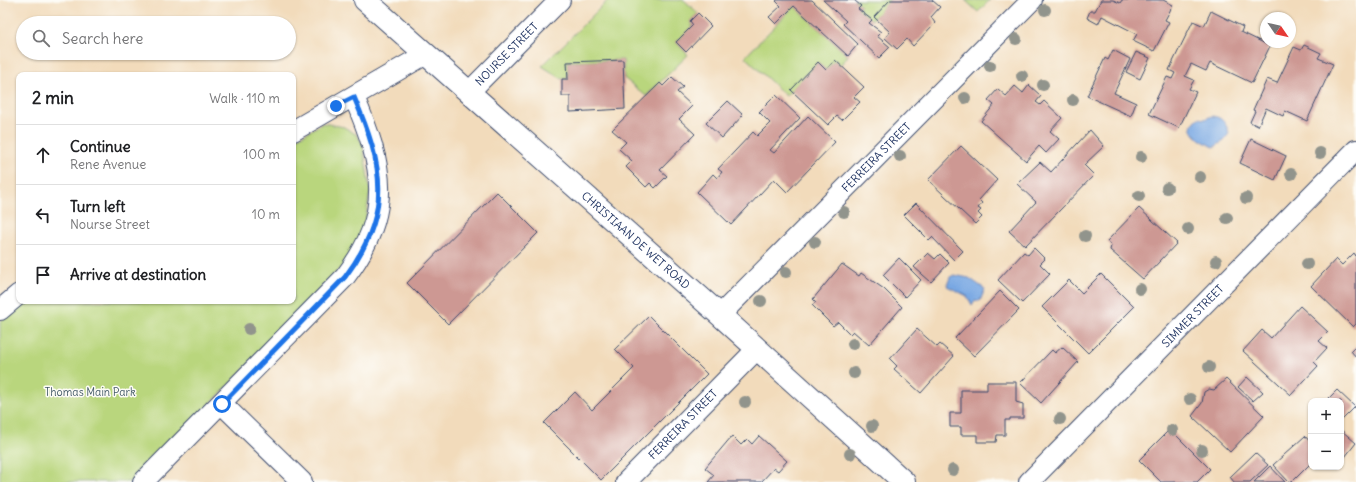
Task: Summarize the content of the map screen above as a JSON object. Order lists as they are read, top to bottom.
{
  "streets": {
    "main road": ["CHRISTIAAN DE WET ROAD"],
    "street": ["NOURSE STREET", "FERREIRA STREET", "SIMMER STREET"]
  },
  "crossings": [
    ["NOURSE STREET", "CHRISTIAAN DE WET ROAD"],
    ["FERREIRA STREET", "CHRISTIAAN DE WET ROAD"]
  ],
  "parks": ["Thomas Main Park"],
  "north": "bottom right",
  "page": {
    "search": "Search here",
    "heading": ["2 min", "Walk · 110 m"],
    "list": [
      ["Continue", "Rene Avenue", "100 m"],
      ["Turn left", "Nourse Street", "10 m"],
      "Arrive at destination"
    ],
    "map_buttons": ["+", "−"]
  }
}
